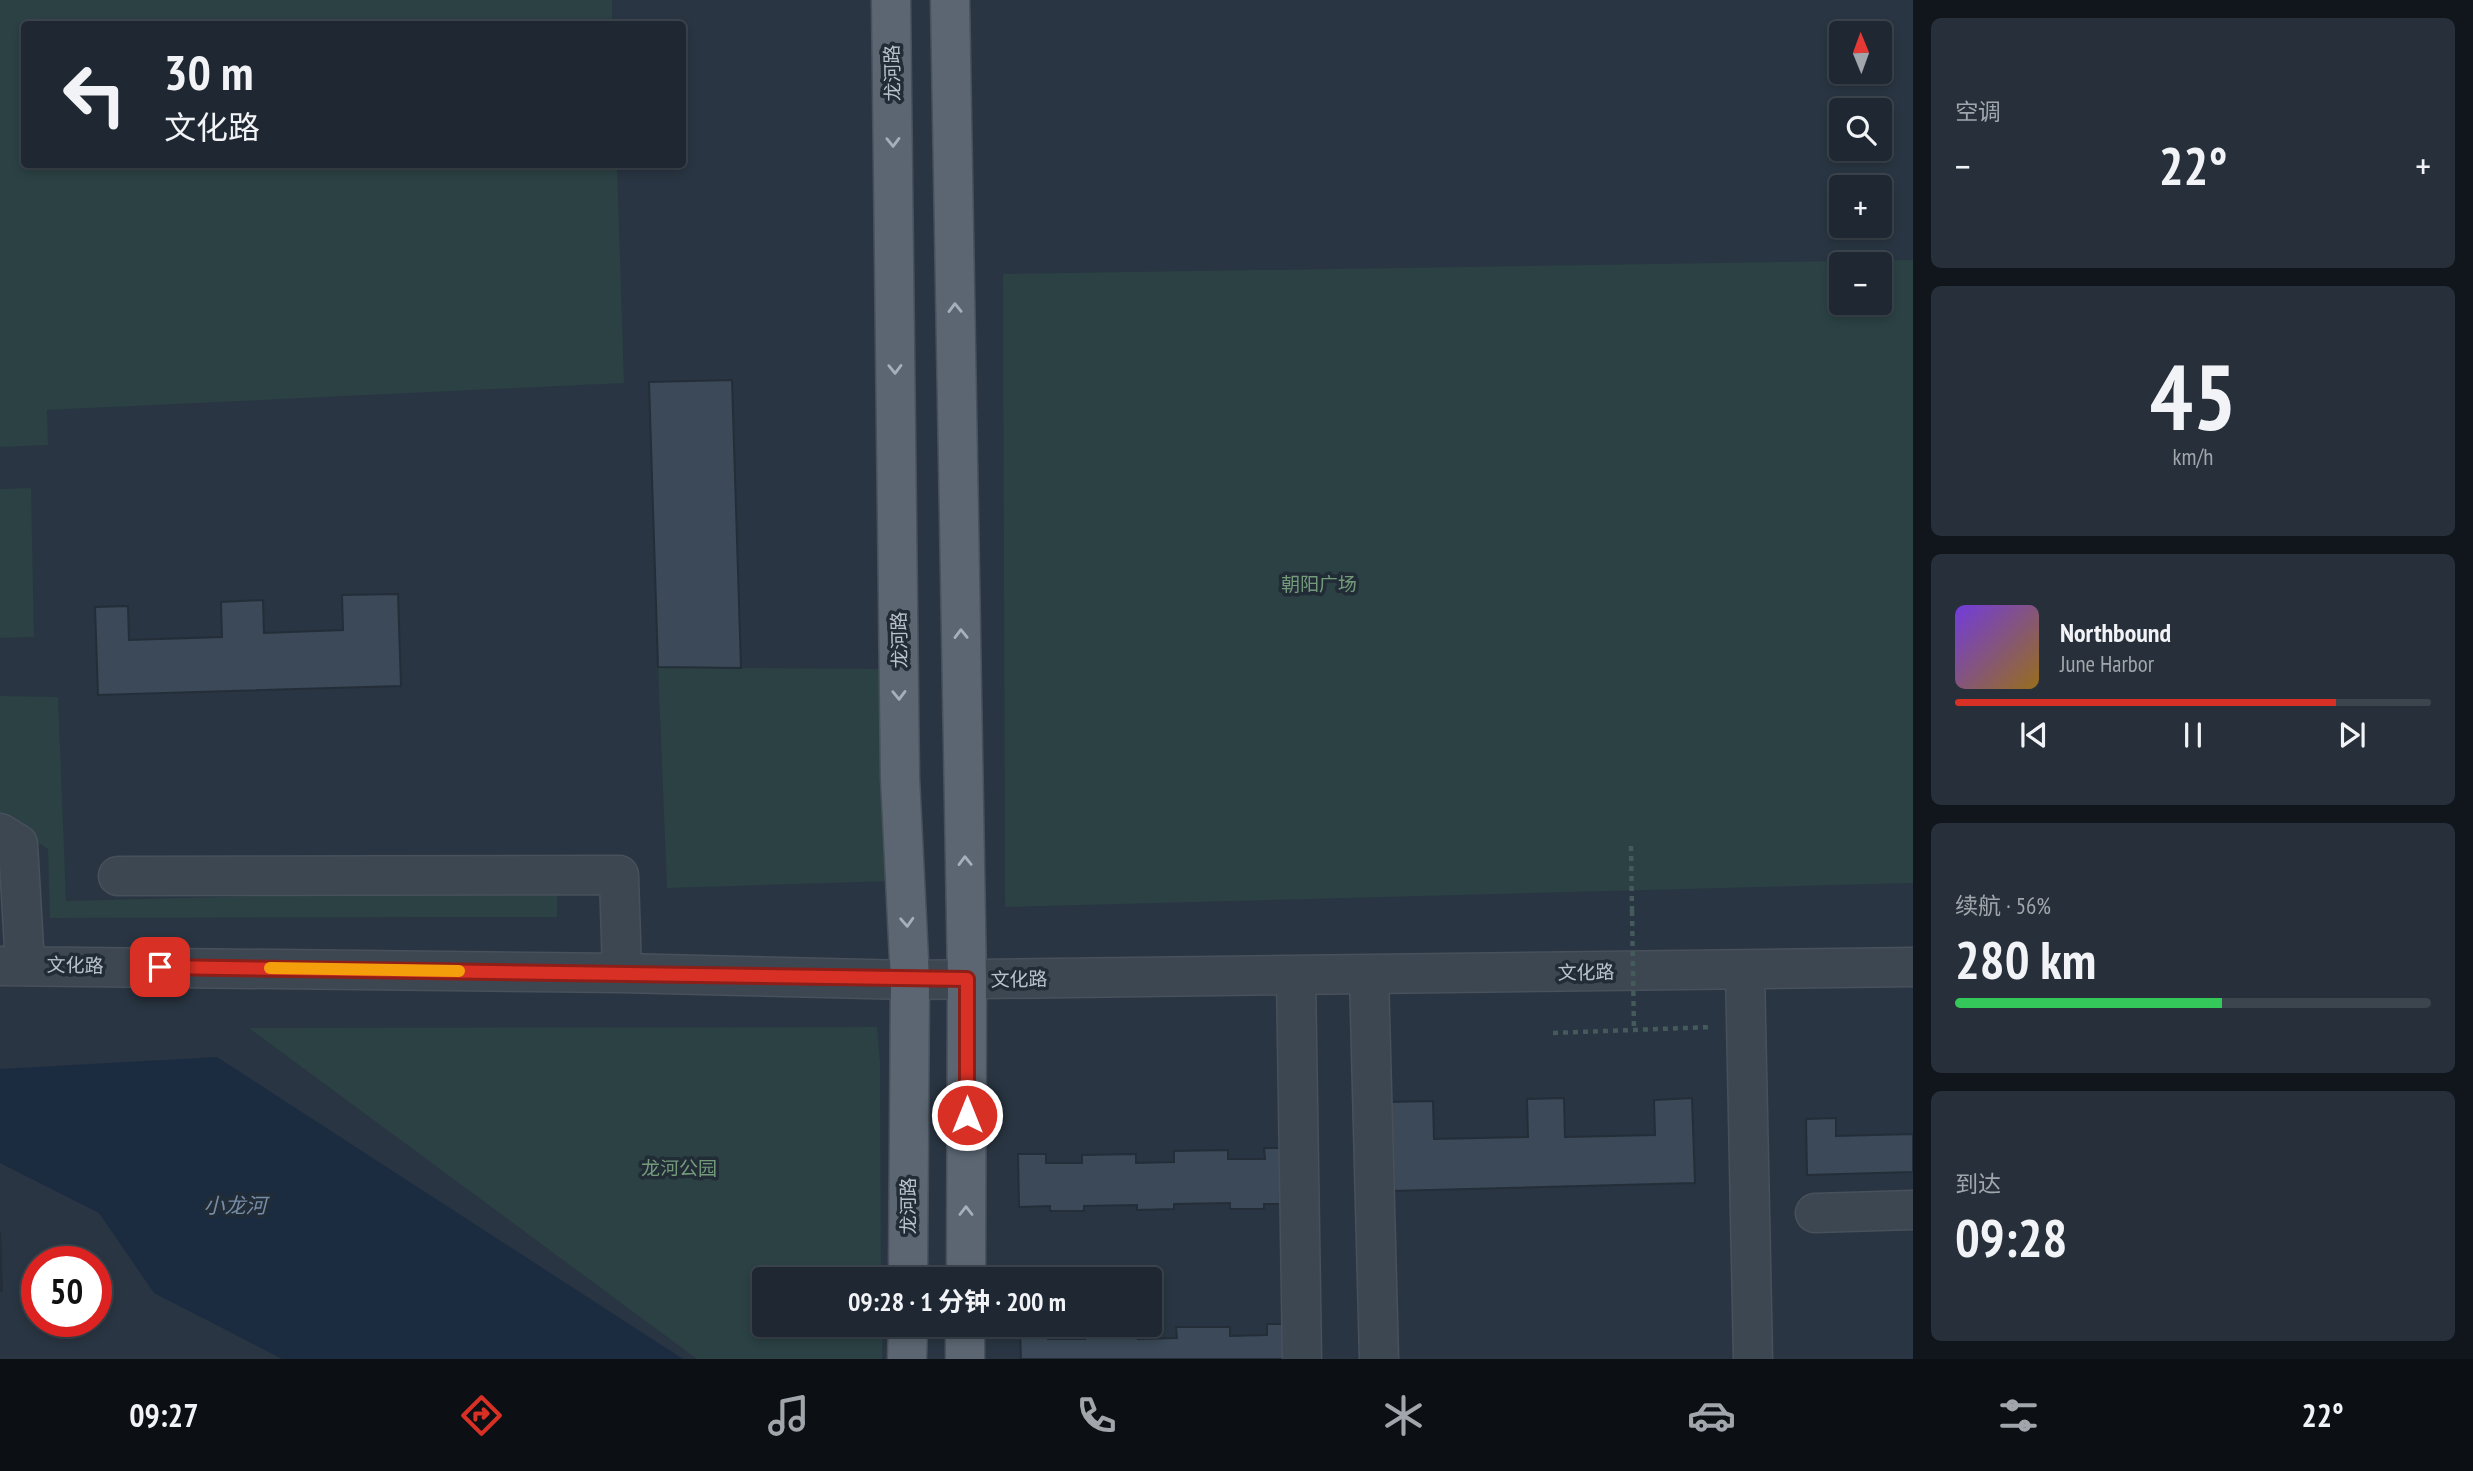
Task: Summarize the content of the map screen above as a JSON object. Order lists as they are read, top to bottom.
{
  "streets": {
    "main road": ["龙河路"],
    "street": ["文化路"]
  },
  "crossings": [
    ["龙河路", "文化路"]
  ],
  "water": ["小龙河"],
  "parks": ["朝阳广场", "龙河公园"],
  "north": "top",
  "page": {
    "tile": [
      "空调",
      ["45", "km/h"],
      ["续航 · 56%", "280 km"],
      ["到达", "09:28"]
    ],
    "map_buttons": ["+", "−"],
    "turn": ["30 m", "文化路"],
    "heat": ["−", "22°", "+"],
    "song": ["Northbound", "June Harbor"],
    "limit": "50",
    "trip": "09:28 · 1 分钟 · 200 m",
    "tabs": ["09:27", "22°"]
  }
}
